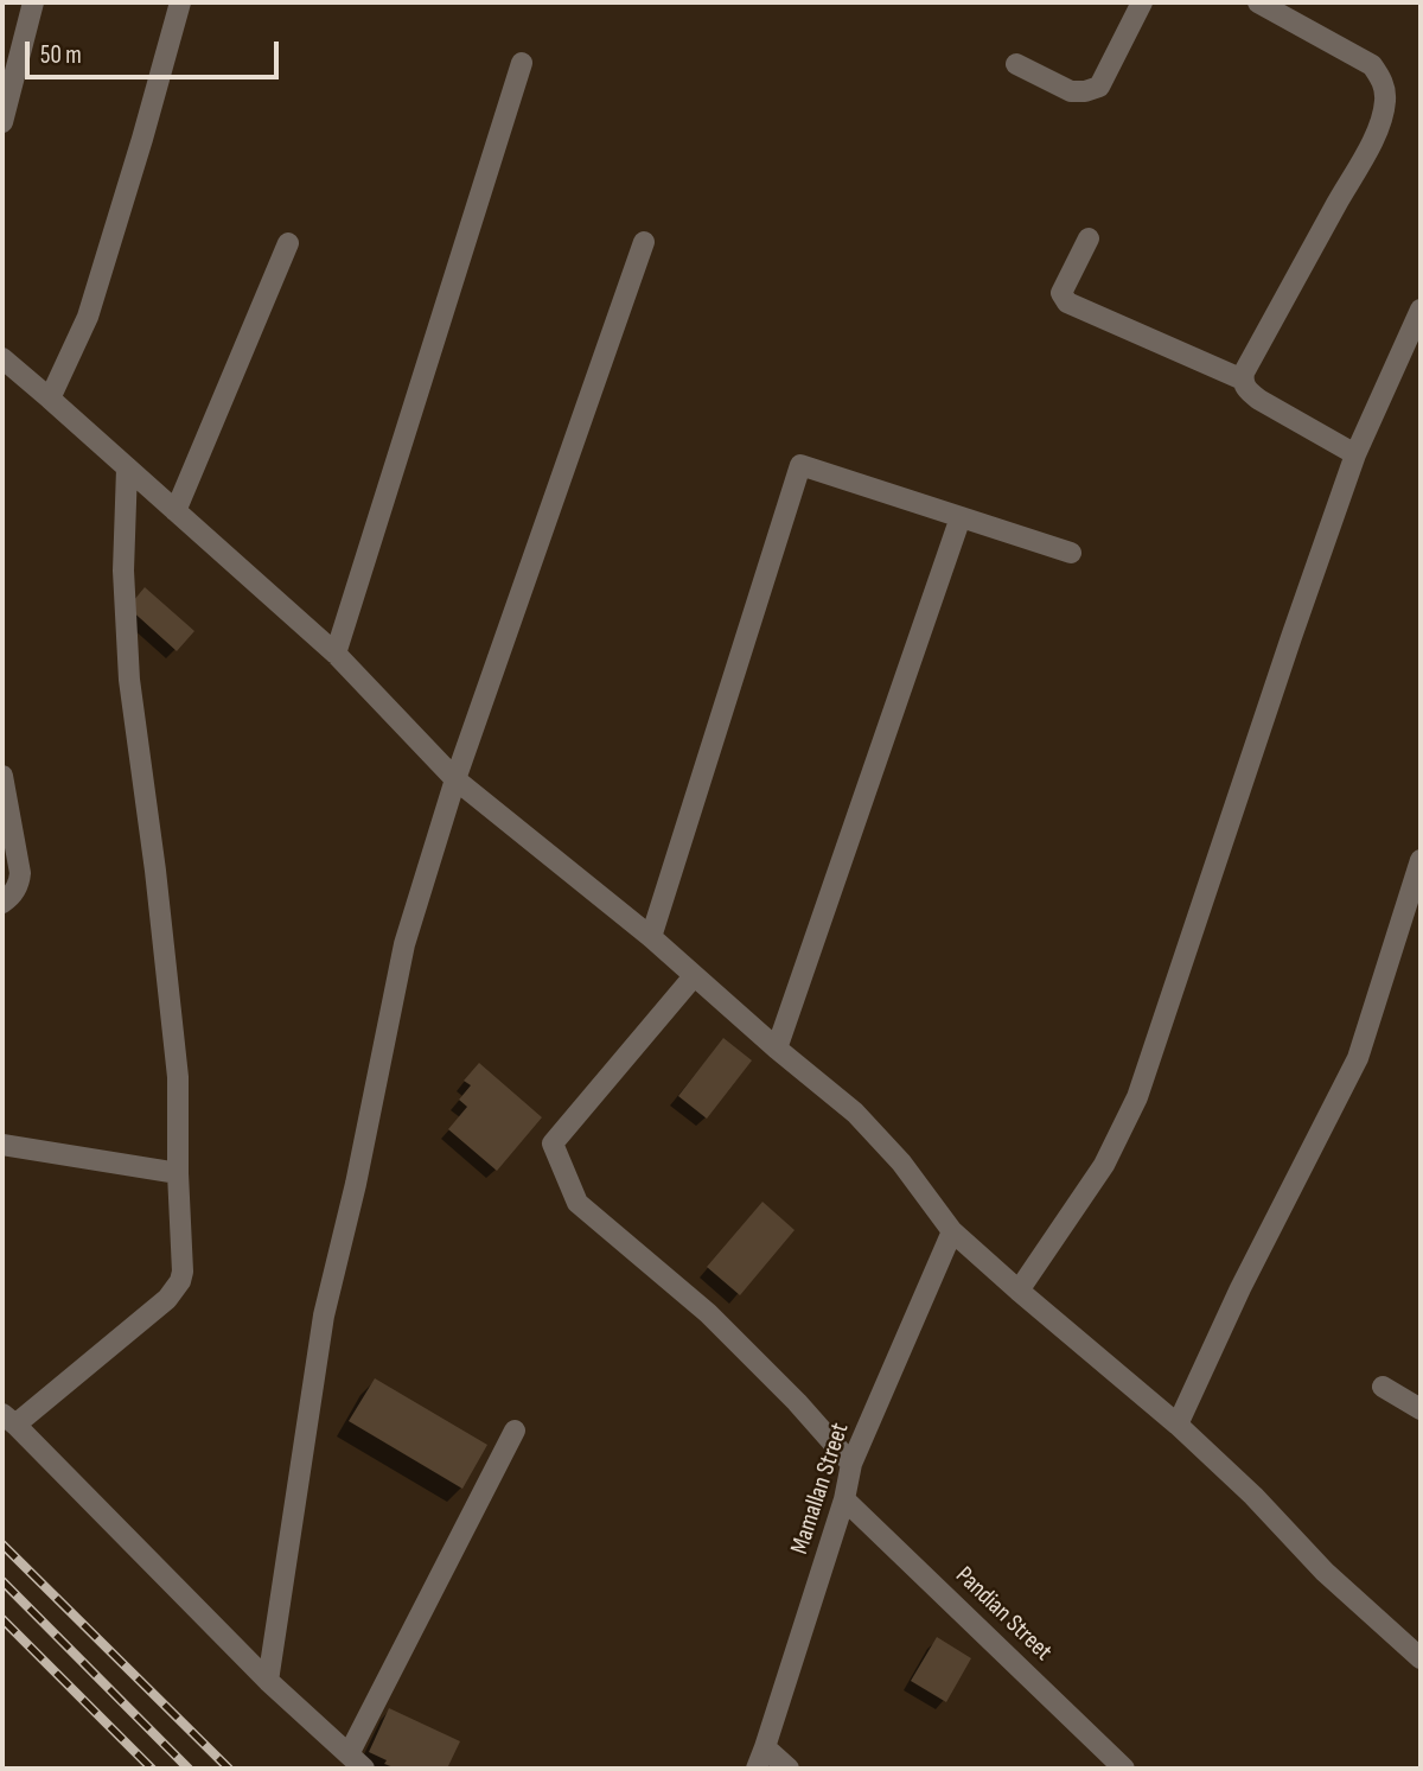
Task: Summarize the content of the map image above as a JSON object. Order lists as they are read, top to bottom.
{
  "streets": {
    "street": ["Mamallan Street", "Pandian Street"]
  },
  "crossings": [
    ["Mamallan Street", "Pandian Street"]
  ],
  "scale_bar": "50 m"
}
